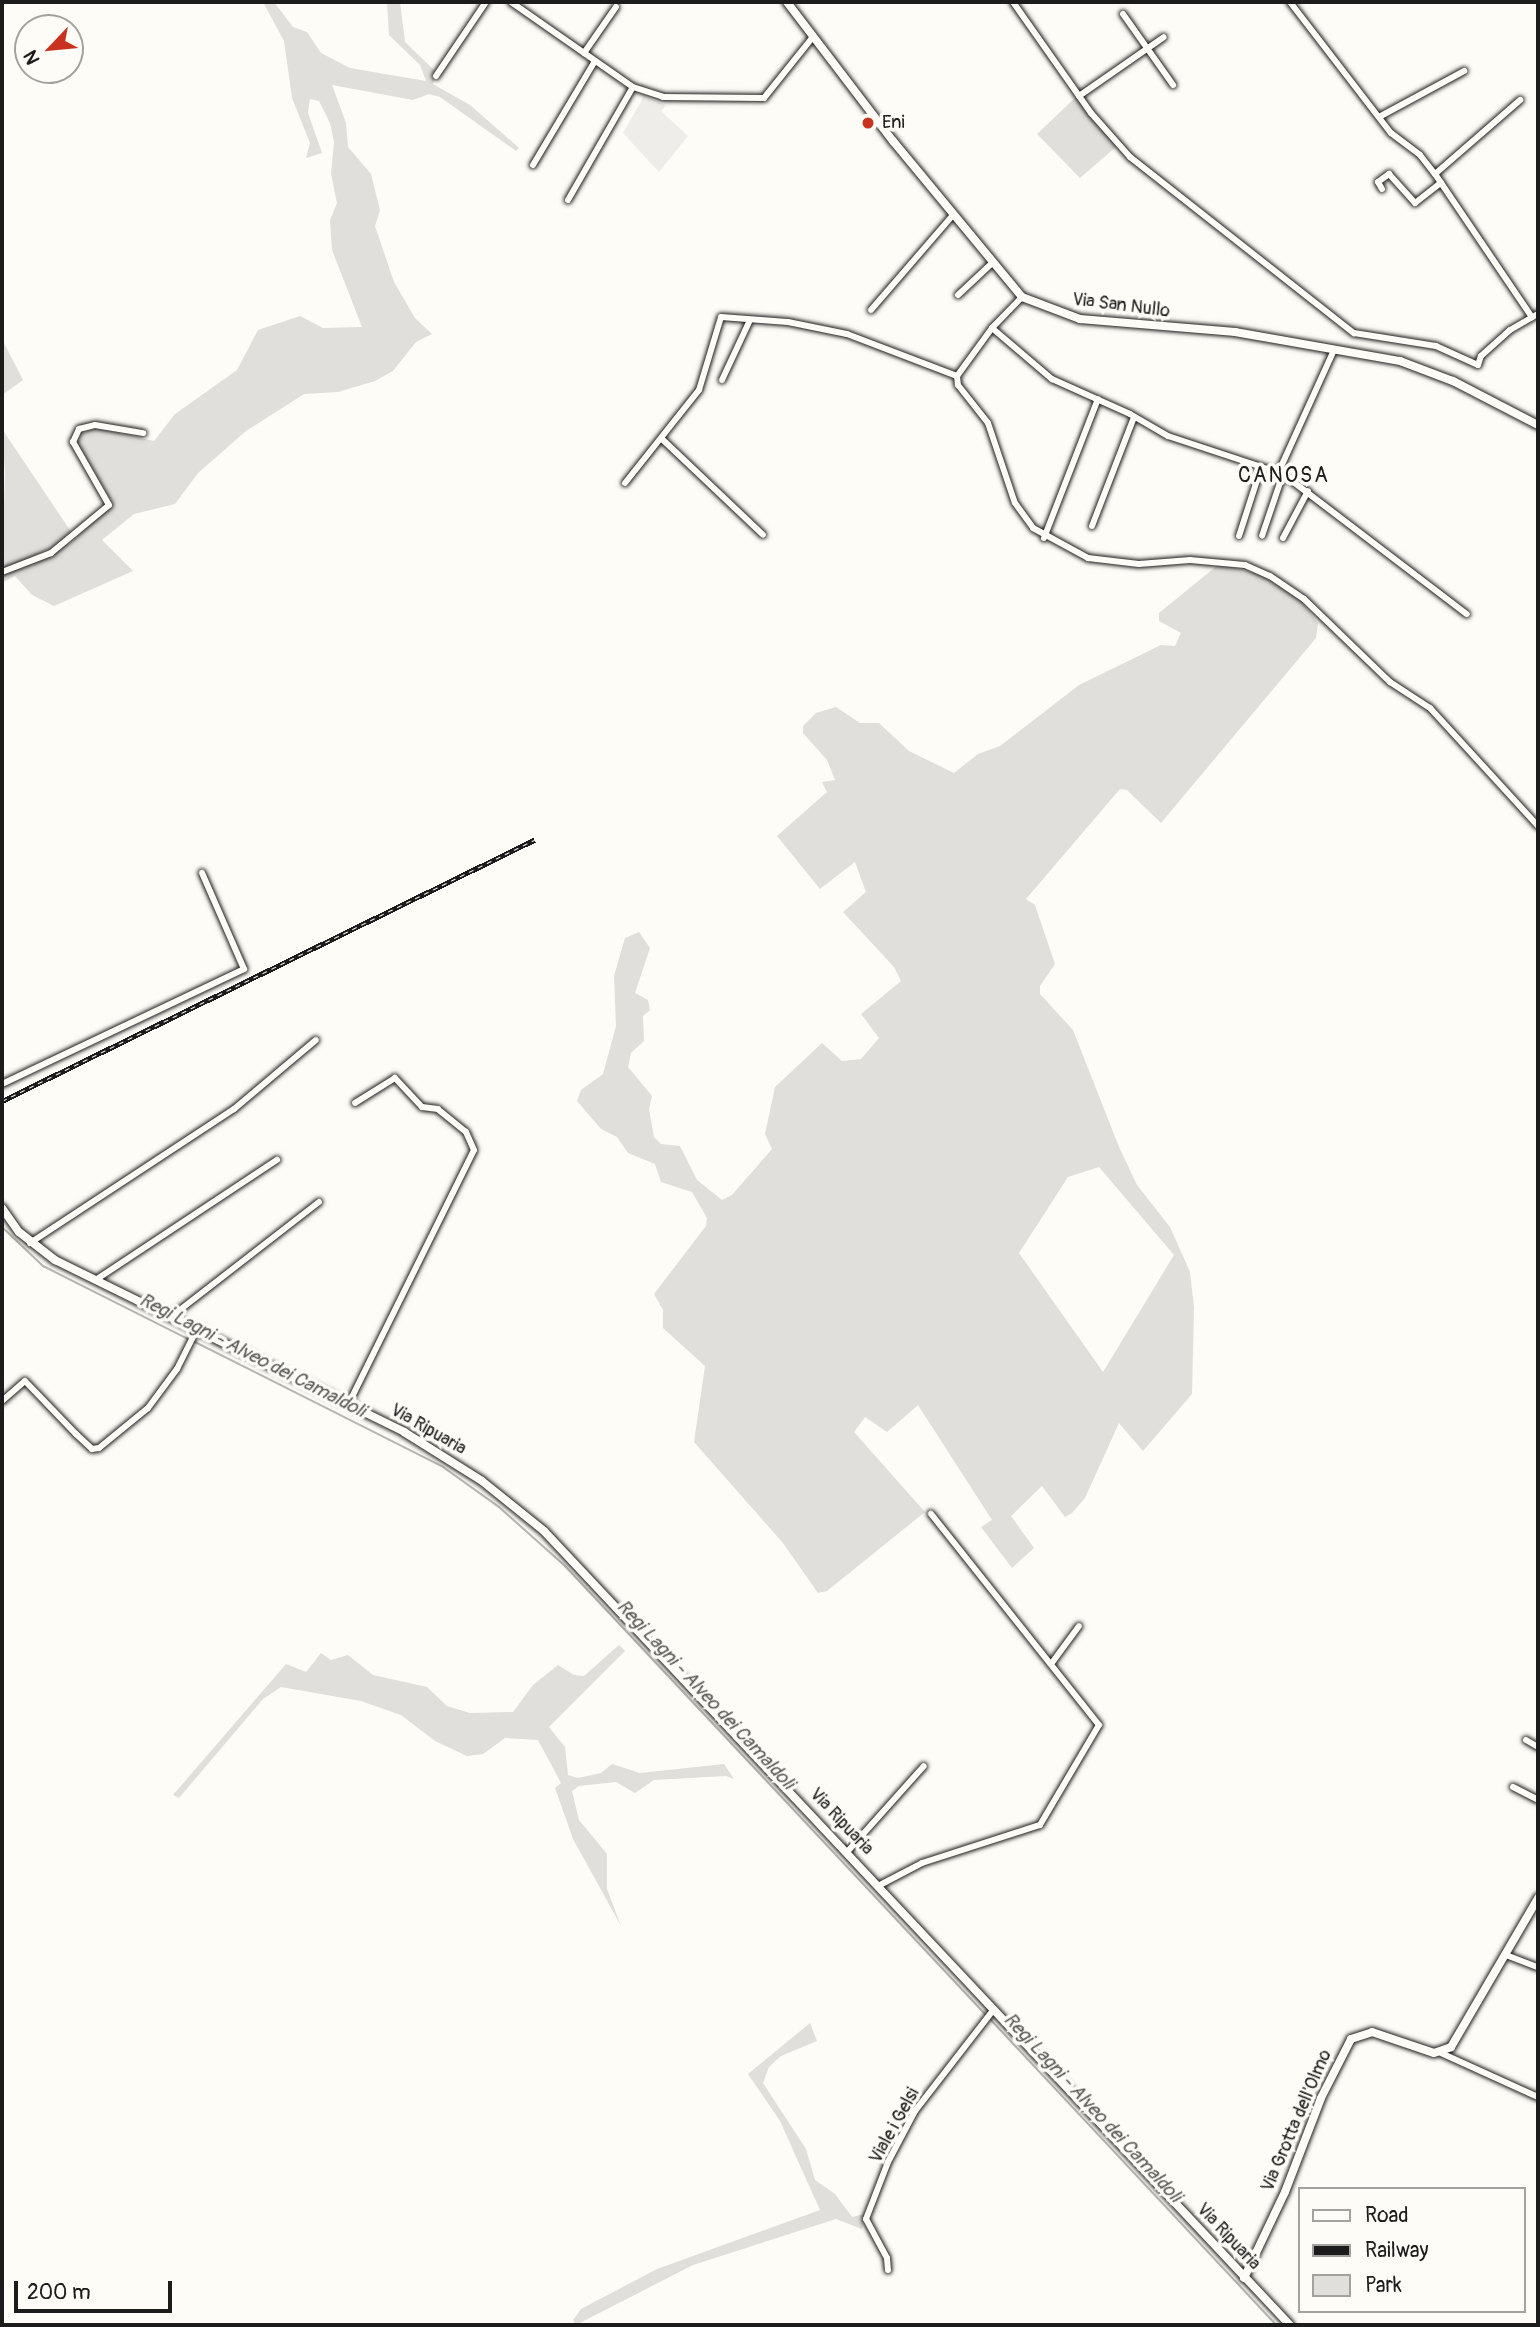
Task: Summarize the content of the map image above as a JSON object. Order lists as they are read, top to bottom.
{
  "streets": {
    "street": [
      "Via San Nullo",
      "Via Ripuaria",
      "Via Grotta dell'Olmo",
      "Viale i Gelsi"
    ]
  },
  "crossings": [
    ["Via Ripuaria", "Via Grotta dell'Olmo"],
    ["Via Ripuaria", "Viale i Gelsi"]
  ],
  "districts": ["CANOSA"],
  "water": ["Regi Lagni - Alveo dei Camaldoli"],
  "places": ["Eni"],
  "legend": ["Road", "Railway", "Park"],
  "scale_bar": "200 m",
  "north": "bottom left"
}
